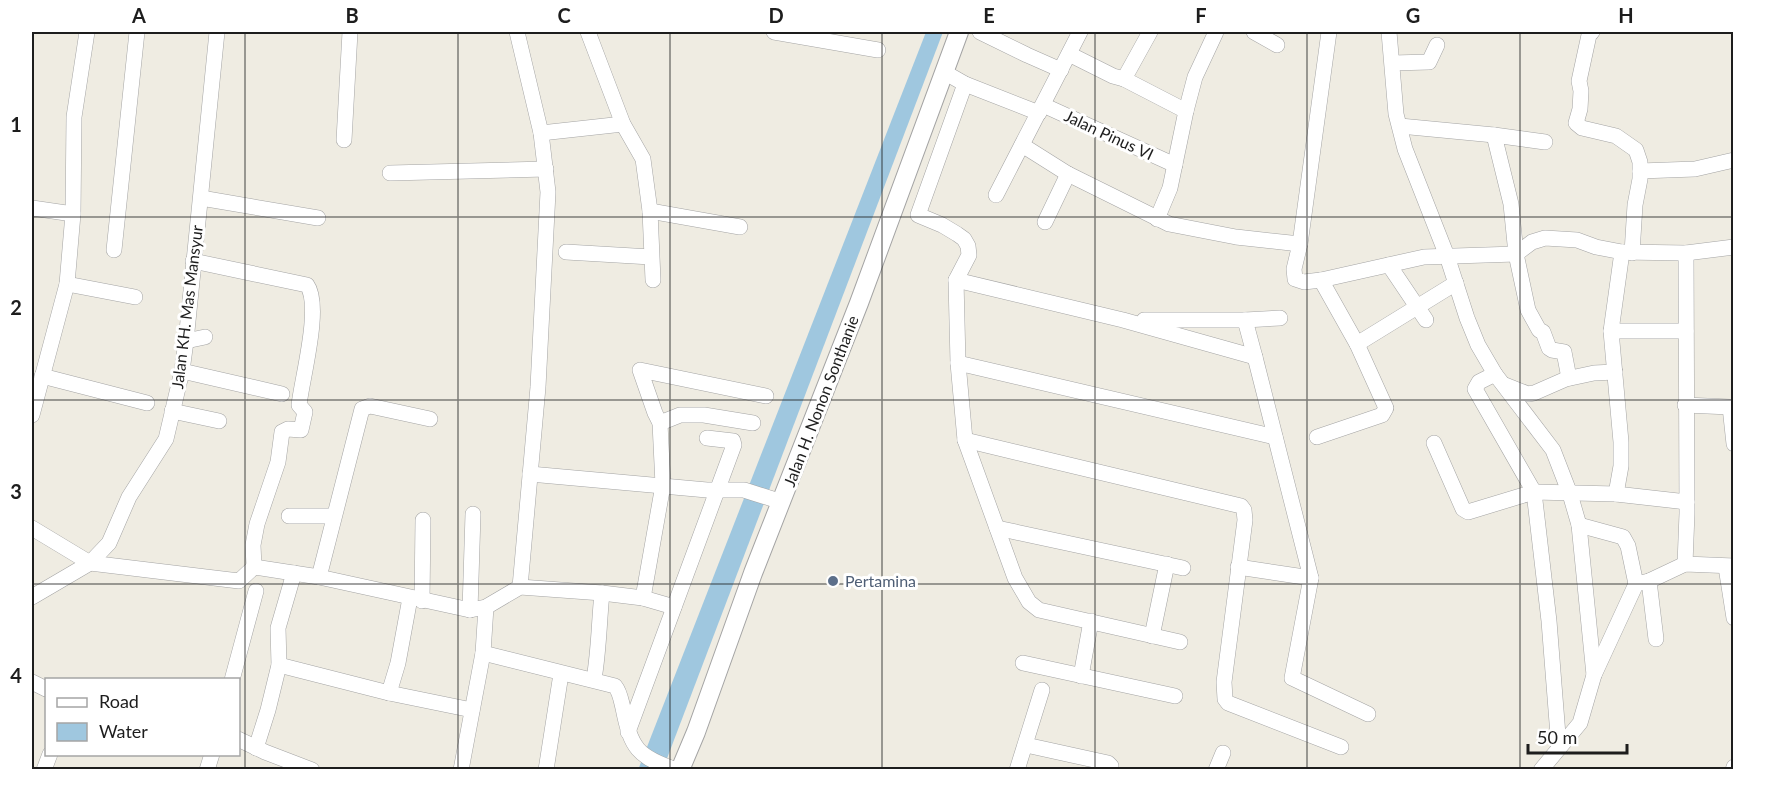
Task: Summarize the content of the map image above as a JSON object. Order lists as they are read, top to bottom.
{
  "streets": {
    "street": ["Jalan Pinus VI", "Jalan KH. Mas Mansyur", "Jalan H. Nonon Sonthanie"]
  },
  "crossings": [
    ["Jalan Pinus VI", "Jalan H. Nonon Sonthanie"]
  ],
  "places": ["Pertamina"],
  "legend": ["Road", "Water"],
  "scale_bar": "50 m",
  "grid": {
    "columns": [
      "A",
      "B",
      "C",
      "D",
      "E",
      "F",
      "G",
      "H"
    ],
    "rows": [
      "1",
      "2",
      "3",
      "4"
    ]
  }
}
